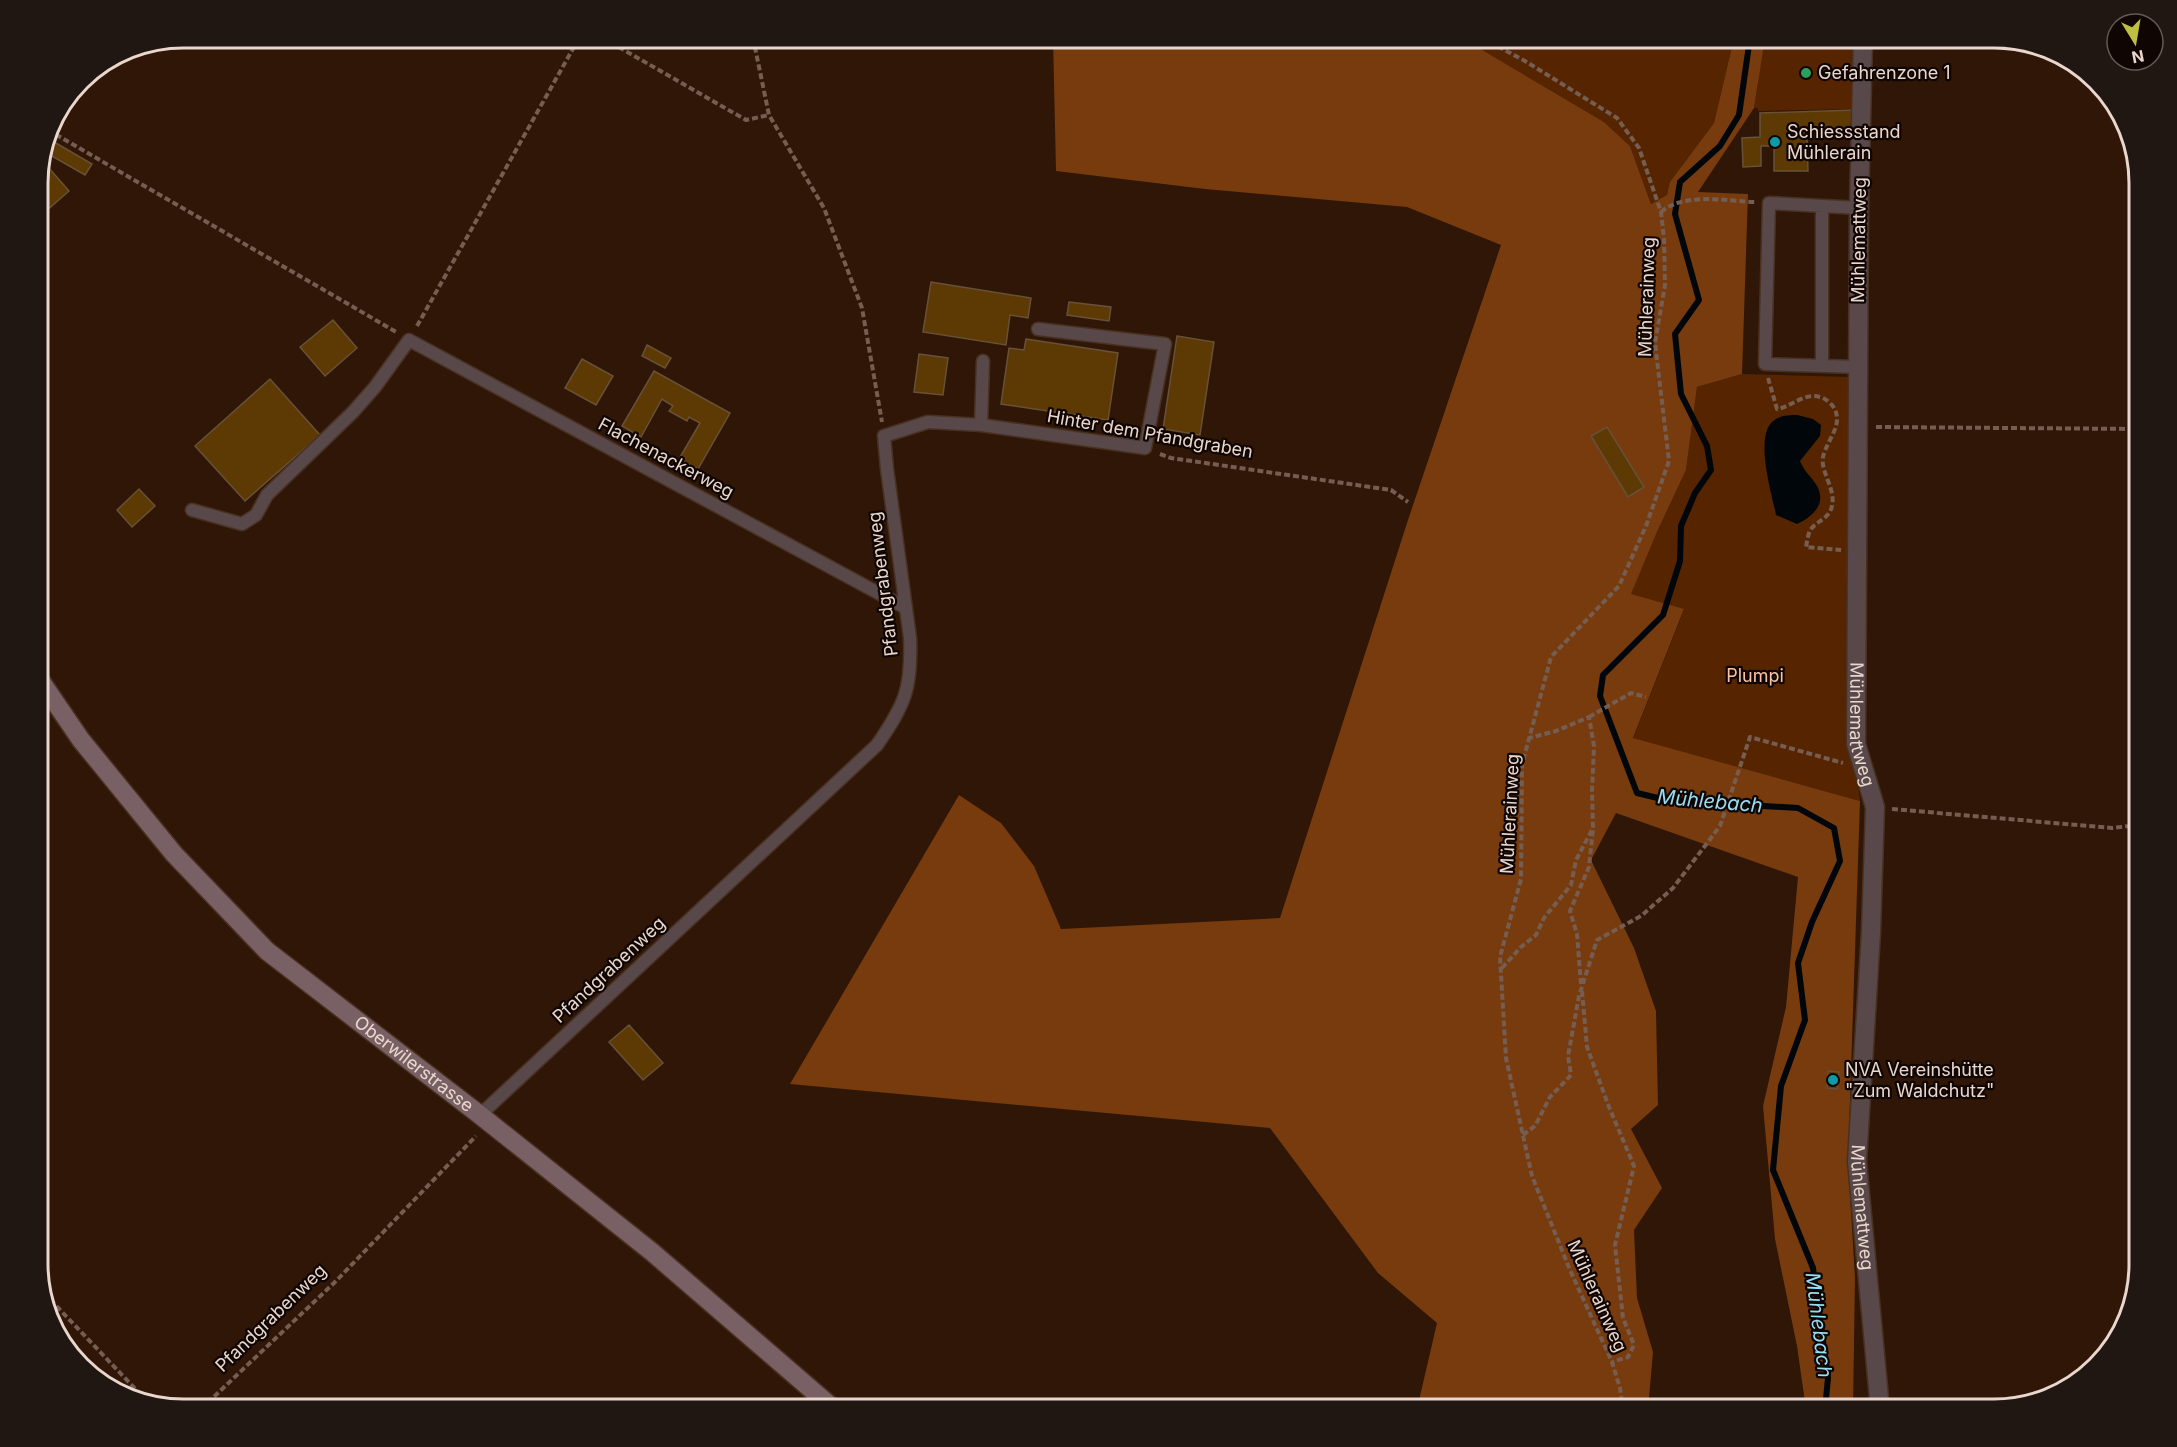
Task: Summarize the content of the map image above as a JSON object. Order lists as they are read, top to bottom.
{
  "streets": {
    "street": ["Mühlemattweg", "Oberwilerstrasse"],
    "lane": ["Hinter dem Pfandgraben", "Flachenackerweg", "Pfandgrabenweg"],
    "path": ["Mühlerainweg"]
  },
  "crossings": [
    ["Hinter dem Pfandgraben", "Pfandgrabenweg"],
    ["Flachenackerweg", "Pfandgrabenweg"],
    ["Pfandgrabenweg", "Oberwilerstrasse"]
  ],
  "water": ["Mühlebach"],
  "parks": ["Plumpi"],
  "places": ["Gefahrenzone 1", "Schiessstand Mühlerain", "NVA Vereinshütte \"Zum Waldchutz\""],
  "north": "bottom"
}
